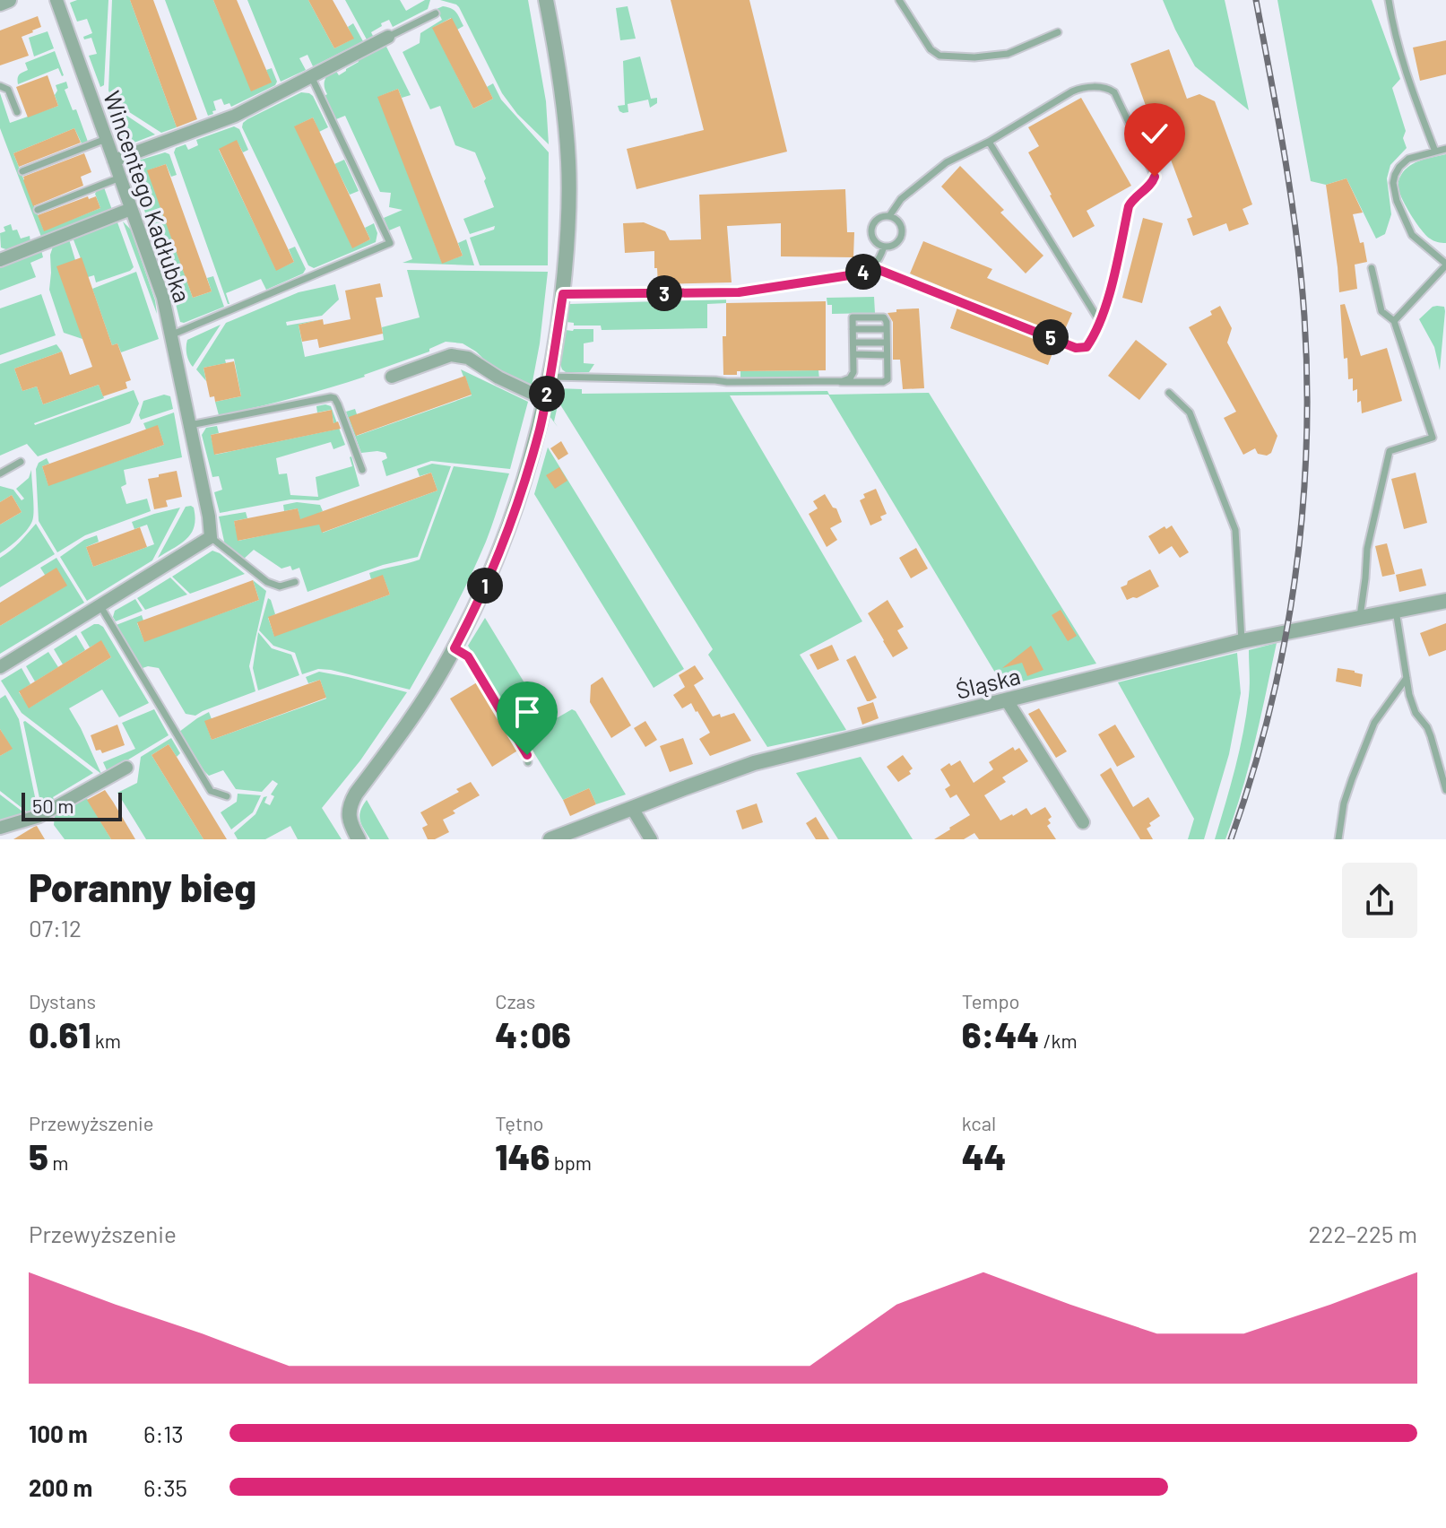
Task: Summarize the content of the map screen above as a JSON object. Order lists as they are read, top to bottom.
{
  "streets": {
    "street": ["Wincentego Kadłubka", "Śląska"]
  },
  "scale_bar": "50 m",
  "page": {
    "pins": [
      "4",
      "3",
      "5",
      "2",
      "1"
    ],
    "scale": "50 m",
    "heading": ["Poranny bieg", "07:12"],
    "stats": [
      ["Dystans", "0.61 km"],
      ["Czas", "4:06"],
      ["Tempo", "6:44 /km"],
      ["Przewyższenie", "5 m"],
      ["Tętno", "146 bpm"],
      ["kcal", "44"]
    ],
    "chart": ["Przewyższenie", "222–225 m"],
    "list": [
      {
        "name": "100 m",
        "note": "6:13"
      },
      {
        "name": "200 m",
        "note": "6:35"
      }
    ]
  }
}
